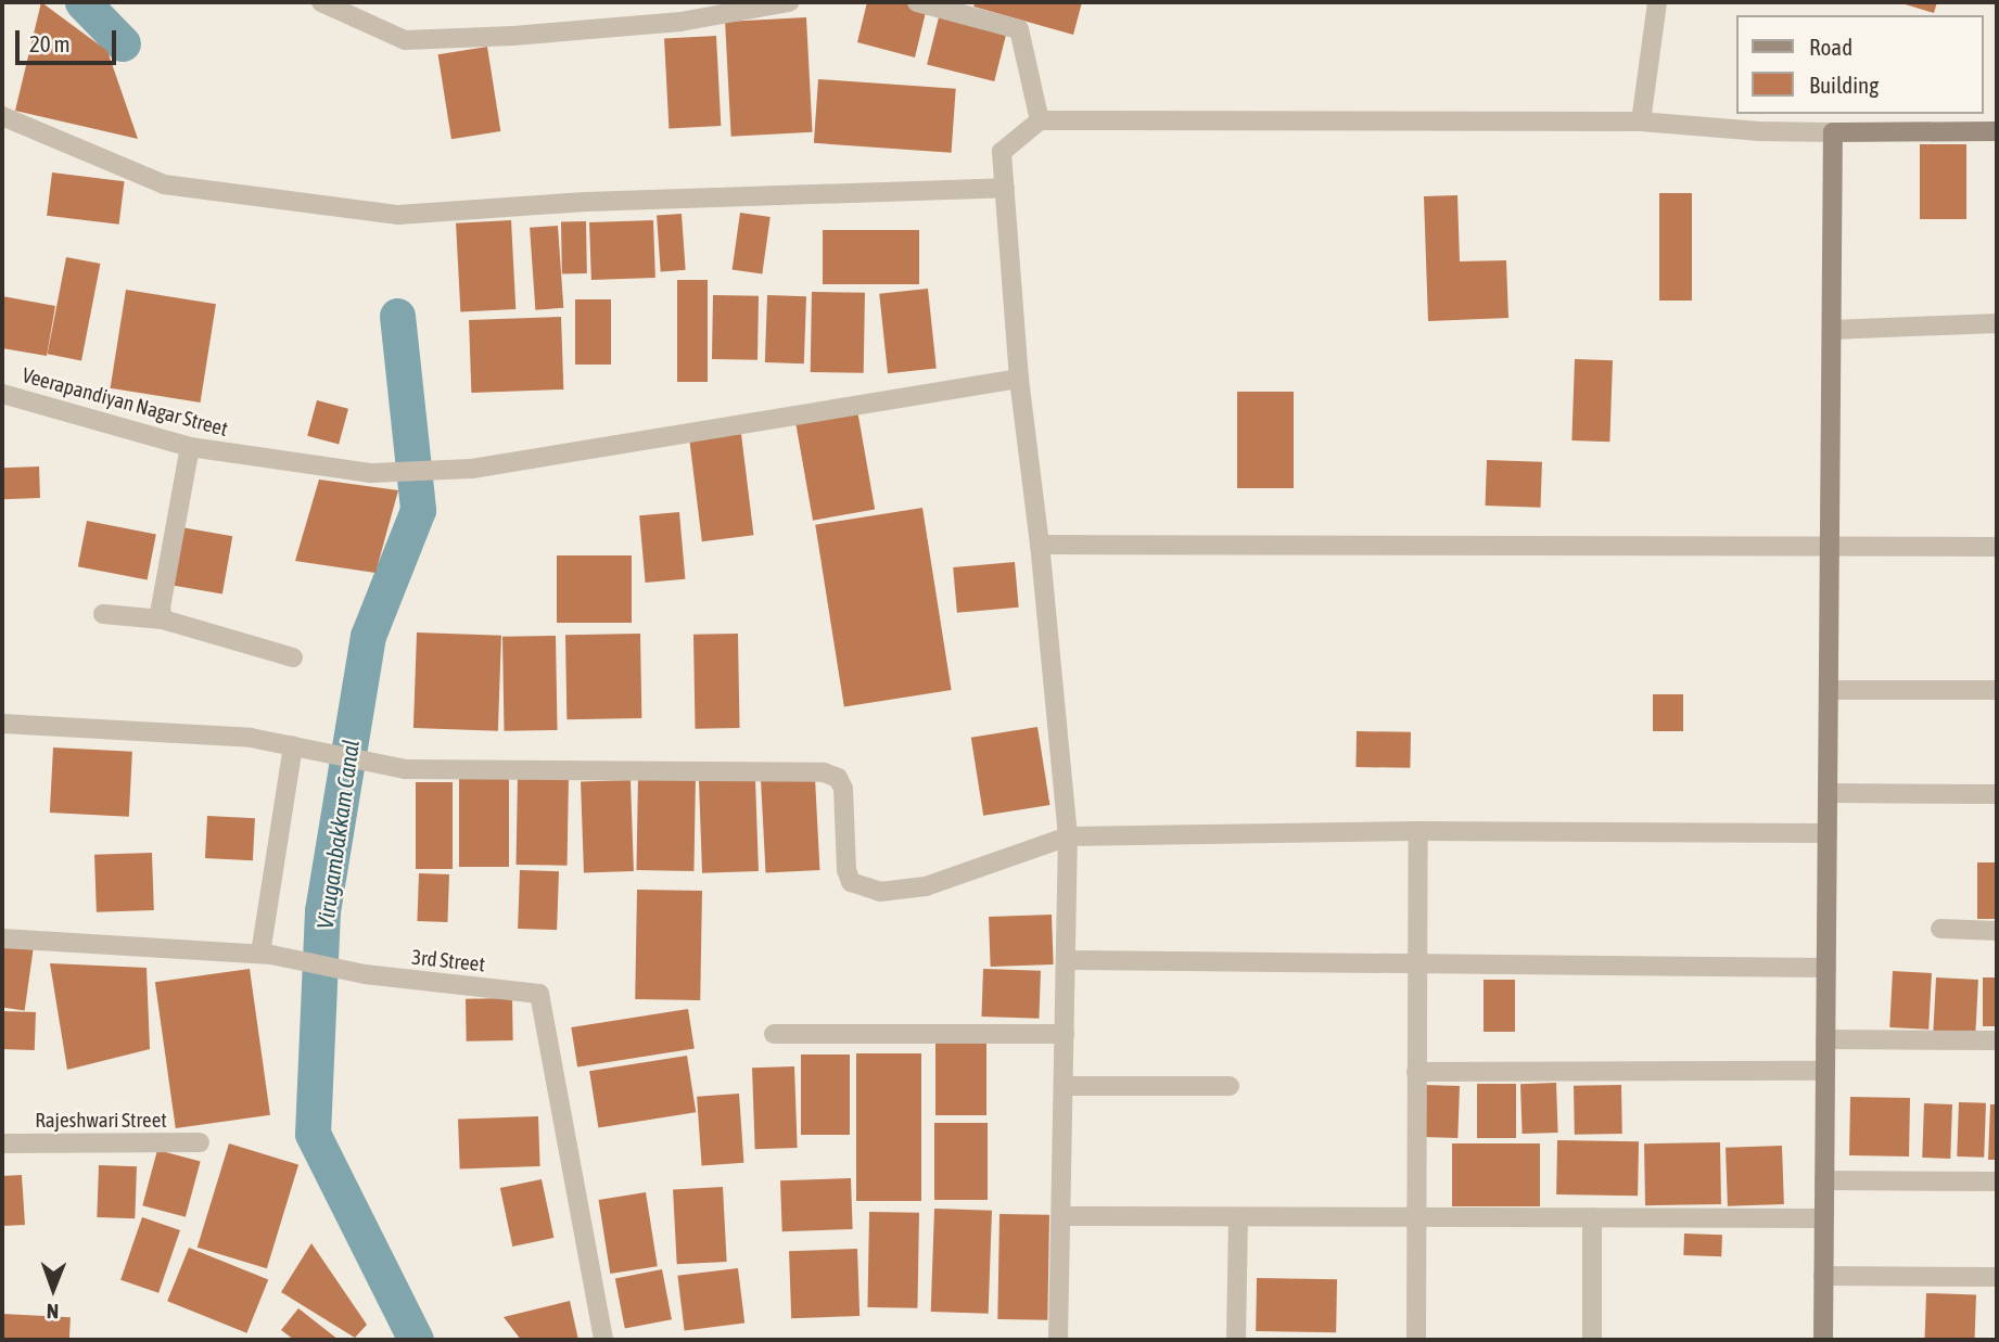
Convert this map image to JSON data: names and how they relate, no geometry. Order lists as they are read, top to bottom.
{
  "streets": {
    "street": ["Veerapandiyan Nagar Street", "3rd Street", "Rajeshwari Street"]
  },
  "water": ["Virugambakkam Canal"],
  "legend": ["Road", "Building"],
  "scale_bar": "20 m",
  "north": "bottom"
}
